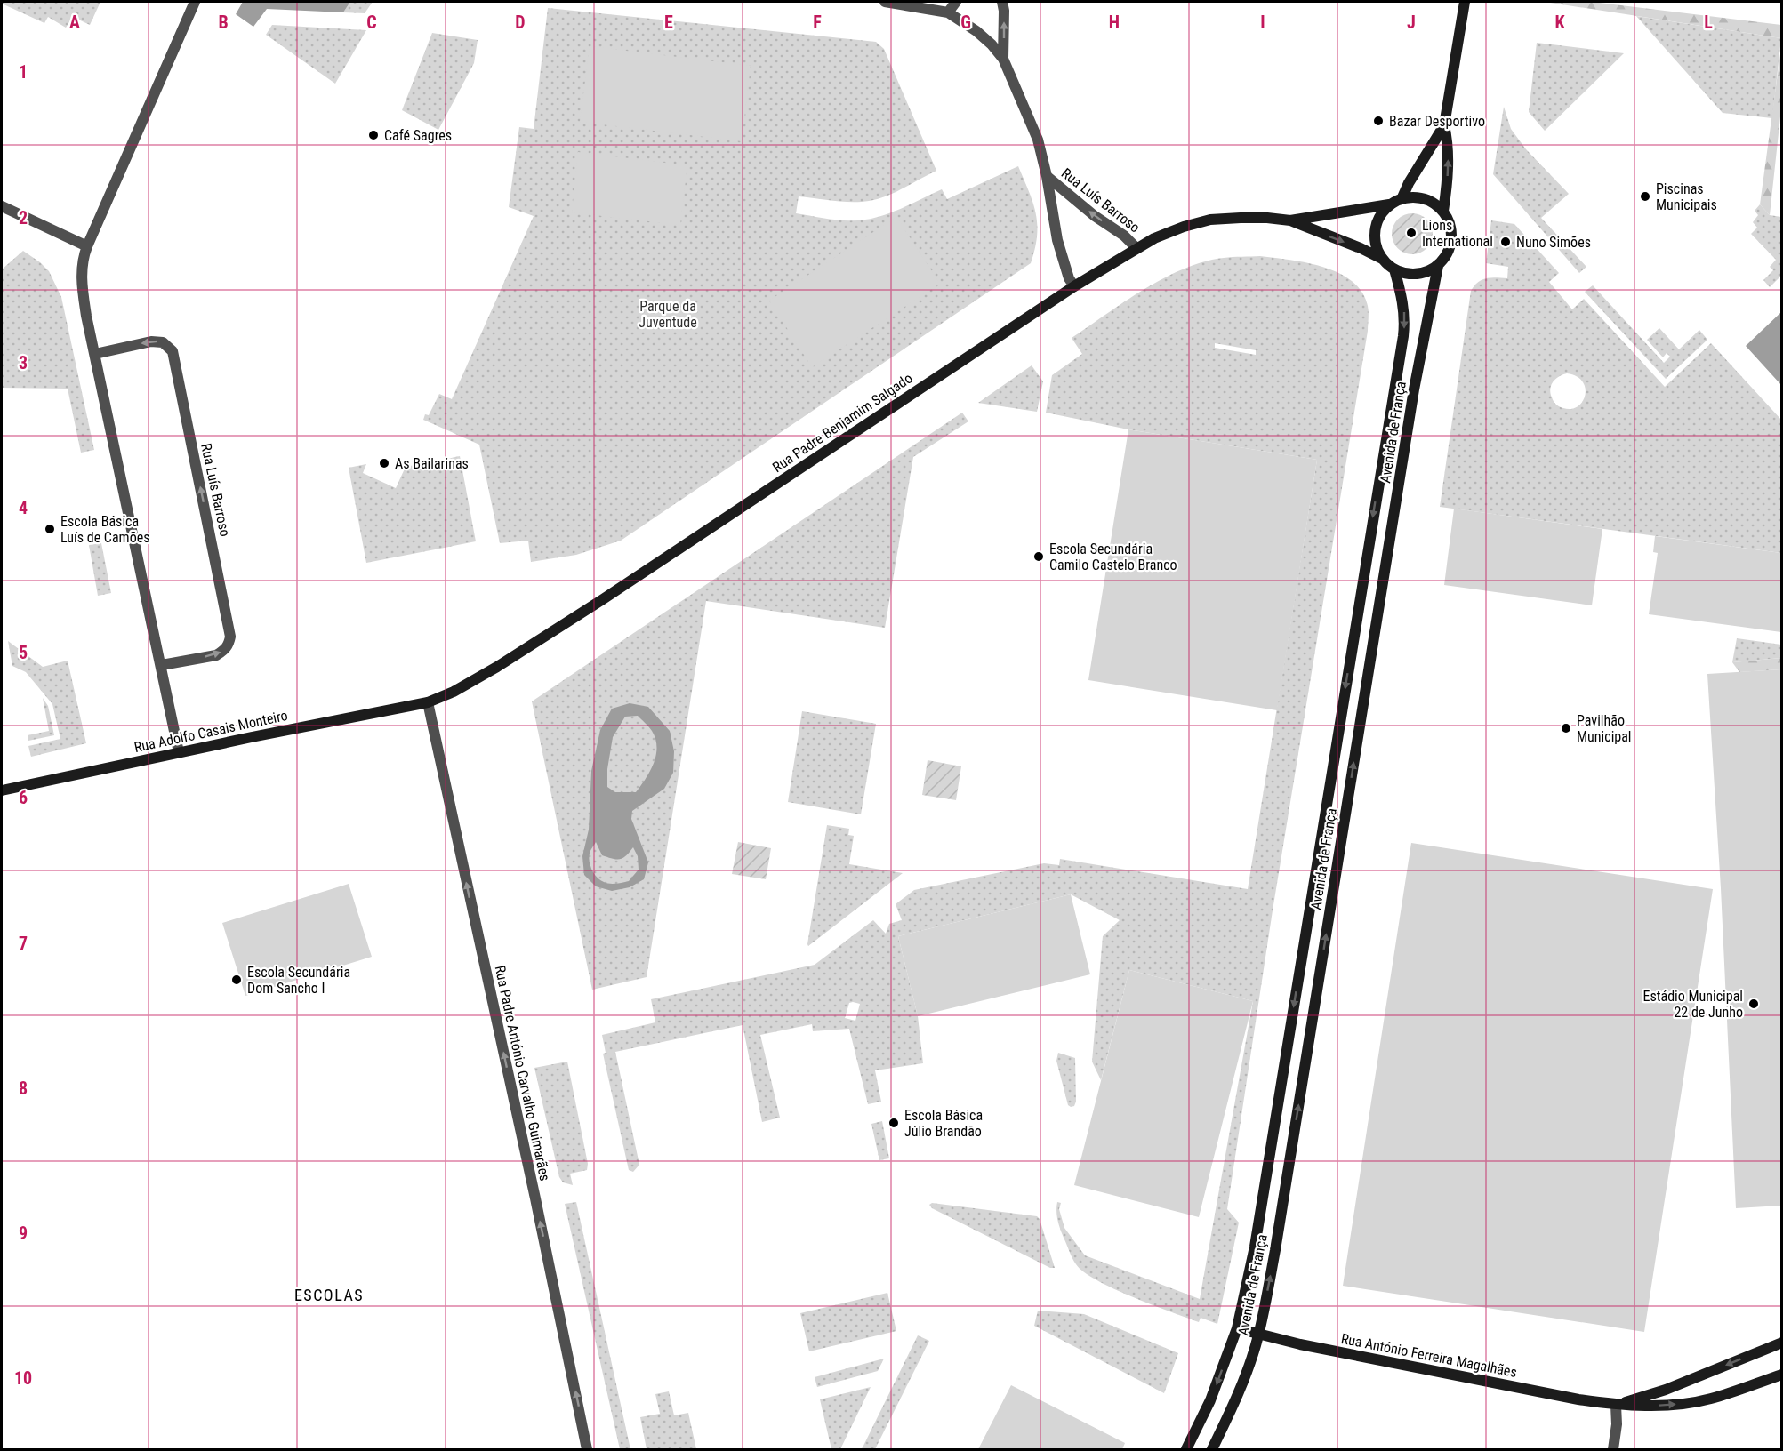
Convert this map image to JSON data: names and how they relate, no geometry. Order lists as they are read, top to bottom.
{
  "streets": {
    "main road": [
      "Rua Padre Benjamim Salgado",
      "Avenida de França",
      "Rua Adolfo Casais Monteiro",
      "Rua António Ferreira Magalhães"
    ],
    "street": ["Rua Luís Barroso", "Rua Padre António Carvalho Guimarães"]
  },
  "crossings": [
    ["Rua Luís Barroso", "Rua Padre Benjamim Salgado"],
    ["Rua Padre Benjamim Salgado", "Avenida de França"],
    ["Rua Padre Benjamim Salgado", "Rua Adolfo Casais Monteiro"],
    ["Rua Padre Benjamim Salgado", "Rua Padre António Carvalho Guimarães"],
    ["Avenida de França", "Rua António Ferreira Magalhães"],
    ["Rua Adolfo Casais Monteiro", "Rua Padre António Carvalho Guimarães"]
  ],
  "one_way": ["Rua Padre António Carvalho Guimarães"],
  "districts": ["ESCOLAS"],
  "parks": ["Parque da Juventude"],
  "places": [
    "Bazar Desportivo",
    "Café Sagres",
    "Piscinas Municipais",
    "Lions International",
    "Nuno Simões",
    "As Bailarinas",
    "Escola Básica Luís de Camões",
    "Escola Secundária Camilo Castelo Branco",
    "Pavilhão Municipal",
    "Escola Secundária Dom Sancho I",
    "Estádio Municipal 22 de Junho",
    "Escola Básica Júlio Brandão"
  ],
  "grid": {
    "columns": [
      "A",
      "B",
      "C",
      "D",
      "E",
      "F",
      "G",
      "H",
      "I",
      "J",
      "K",
      "L"
    ],
    "rows": [
      "1",
      "2",
      "3",
      "4",
      "5",
      "6",
      "7",
      "8",
      "9",
      "10"
    ]
  }
}
